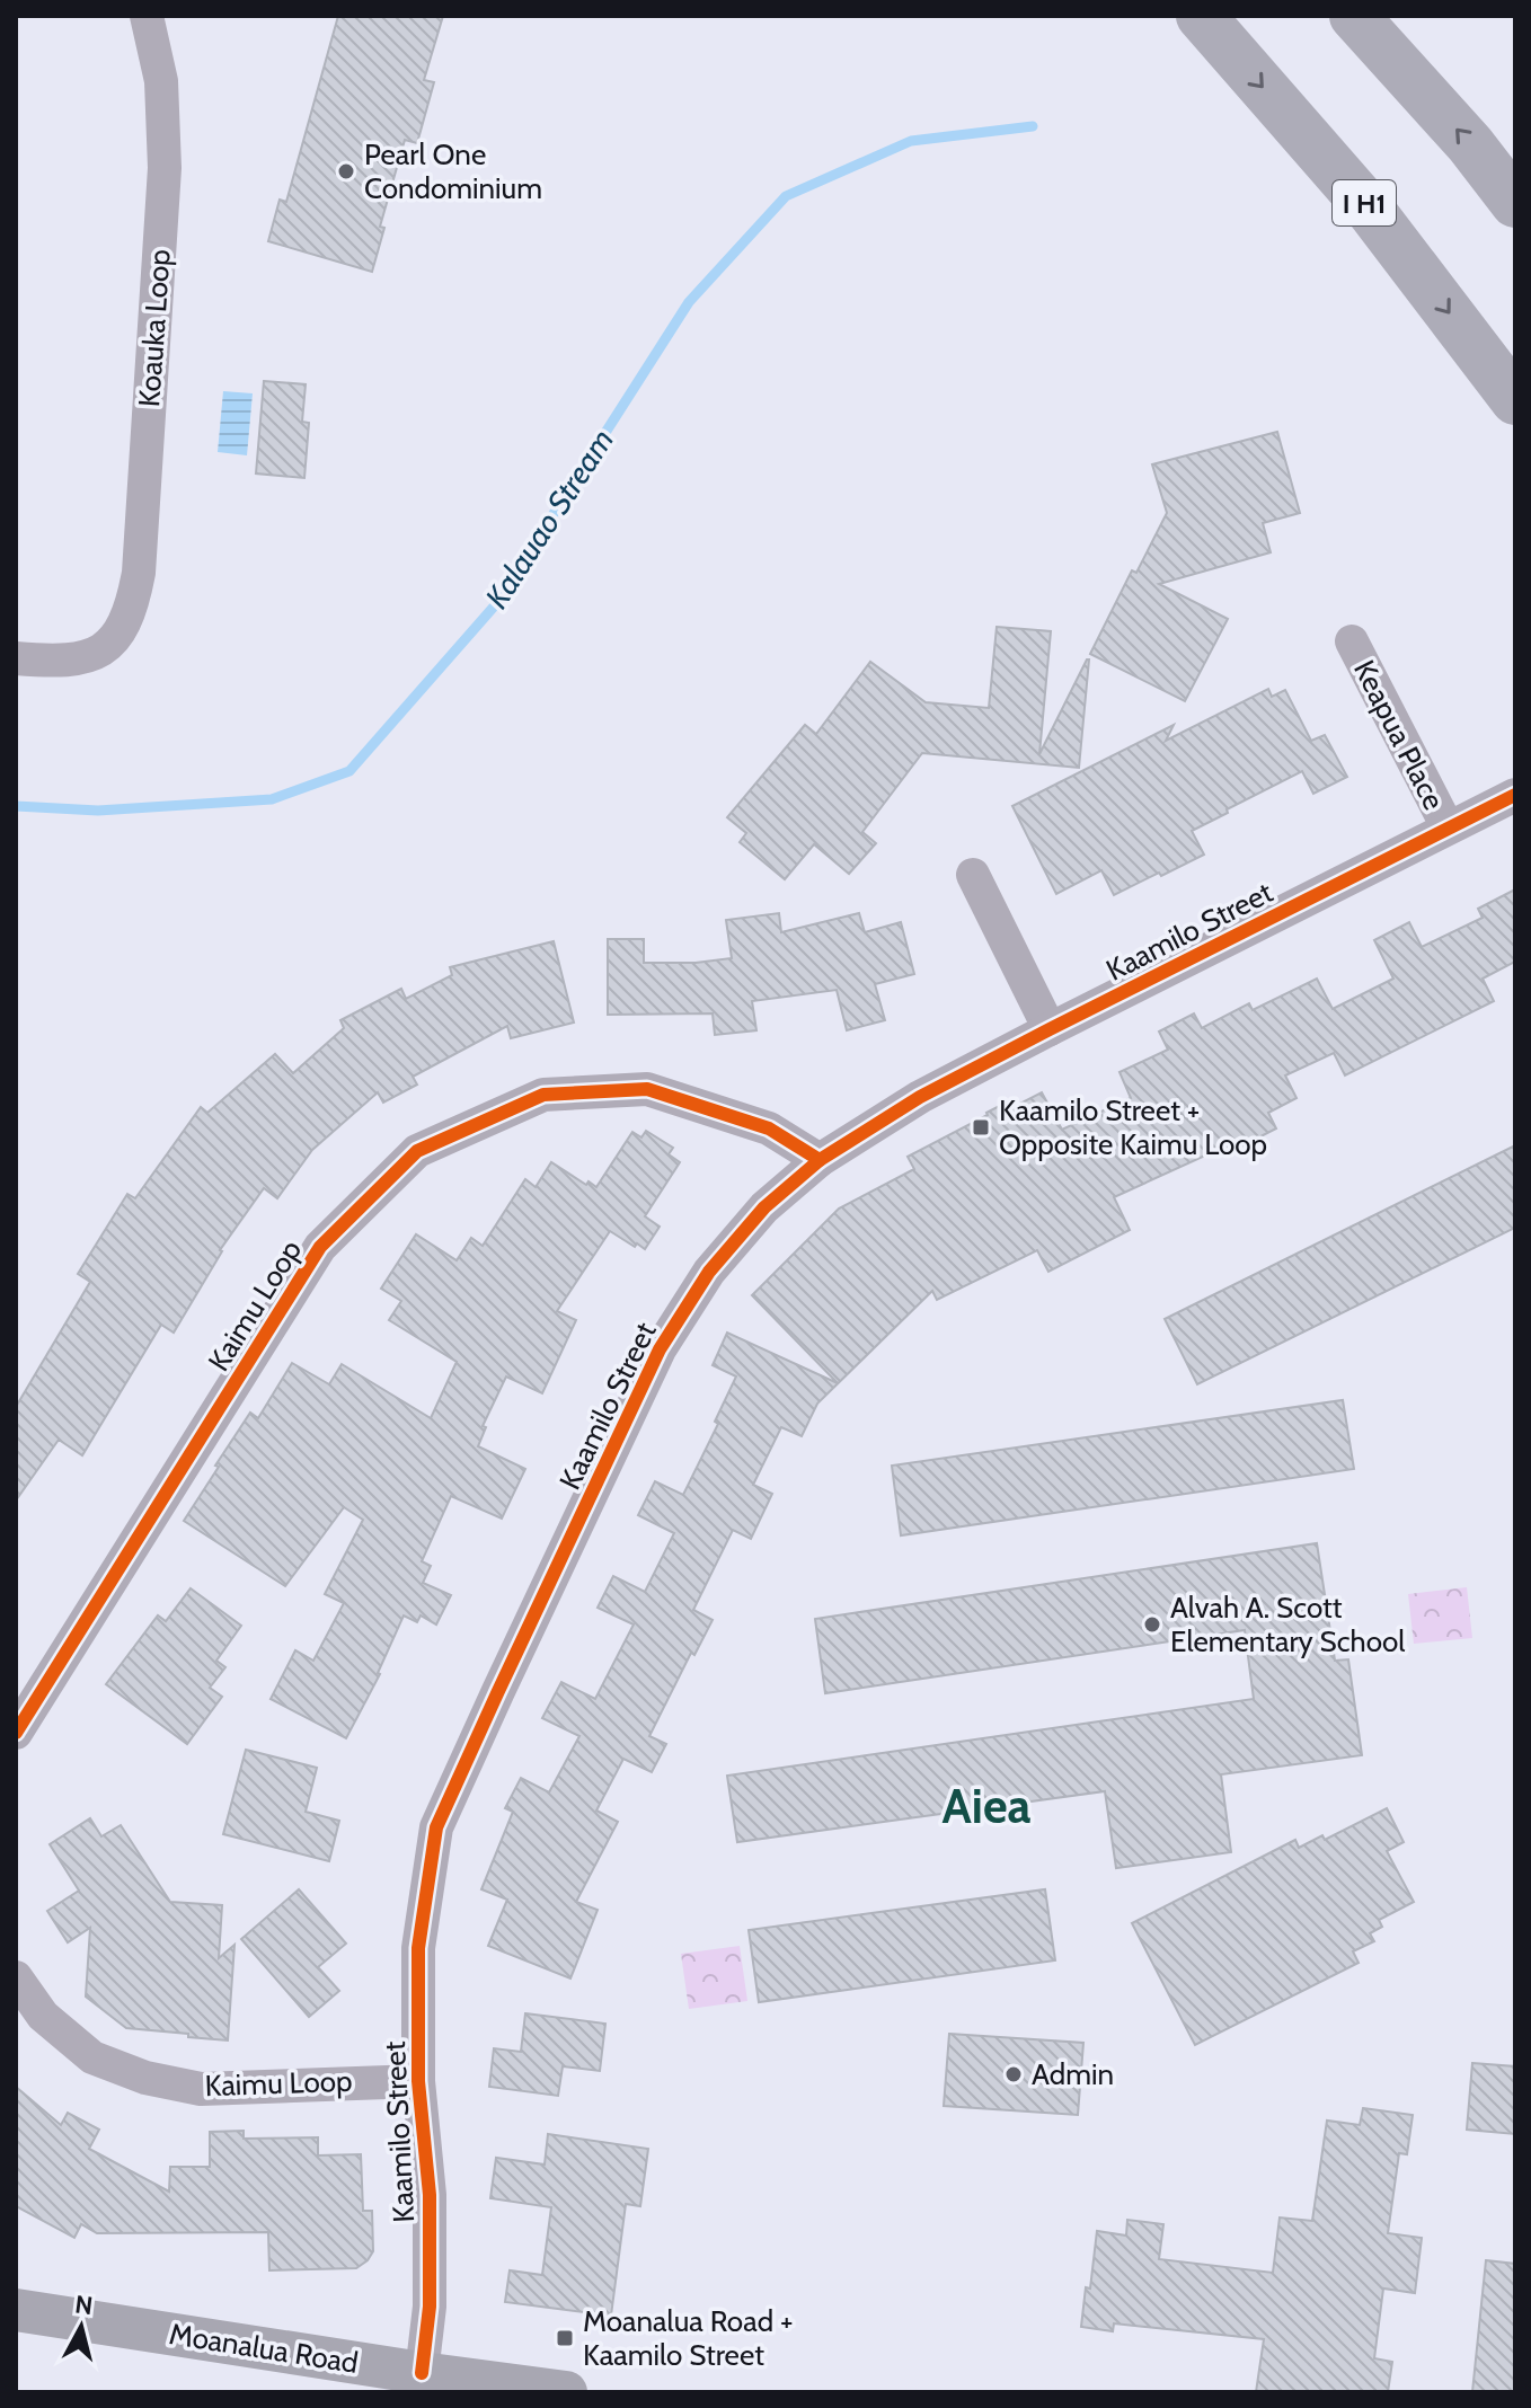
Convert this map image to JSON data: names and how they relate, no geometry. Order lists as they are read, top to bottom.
{
  "streets": {
    "highway": ["I H1"],
    "main road": ["Moanalua Road"],
    "street": [
      "Koauka Loop",
      "Keapua Place",
      "Kaamilo Street",
      "Kaimu Loop"
    ]
  },
  "crossings": [
    ["Keapua Place", "Kaamilo Street"],
    ["Kaamilo Street", "Kaimu Loop"],
    ["Kaamilo Street", "Moanalua Road"]
  ],
  "districts": ["Aiea"],
  "water": ["Kalauao Stream"],
  "places": {
    "other": ["Pearl One Condominium", "Alvah A. Scott Elementary School", "Admin"],
    "transit": ["Kaamilo Street + Opposite Kaimu Loop", "Moanalua Road + Kaamilo Street"]
  },
  "north": "top"
}
